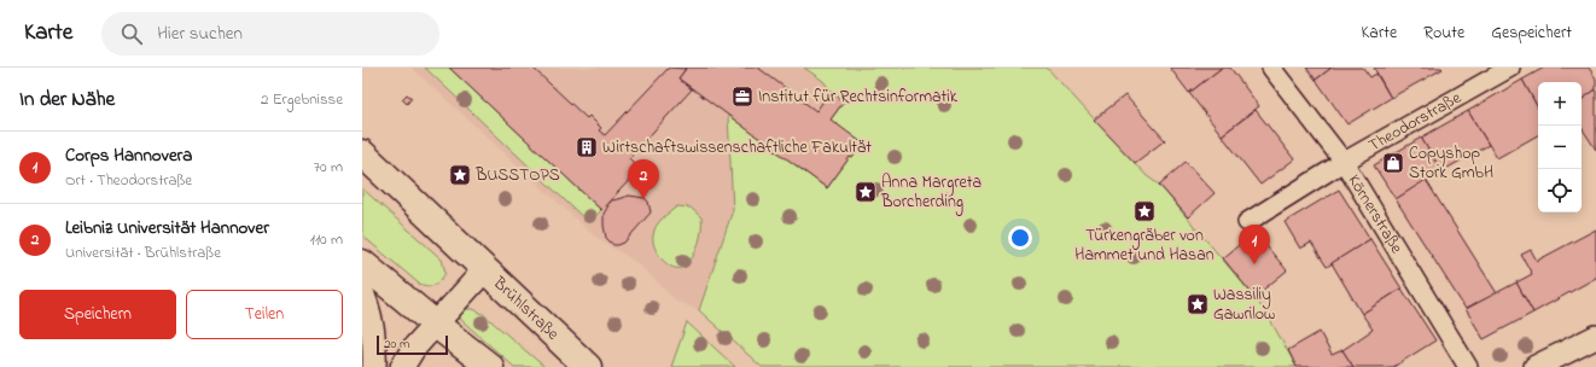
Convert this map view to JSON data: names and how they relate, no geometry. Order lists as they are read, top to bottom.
{
  "streets": {
    "main road": ["Brühlstraße"],
    "street": ["Theodorstraße", "Körnerstraße"]
  },
  "crossings": [
    ["Theodorstraße", "Körnerstraße"]
  ],
  "places": {
    "office": ["Institut für Rechtsinformatik"],
    "building": ["Wirtschaftswissenschaftliche Fakultät"],
    "shop": ["Copyshop Stork GmbH"],
    "place": [
      "BUSSTOPS",
      "Anna Margreta Borcherding",
      "Türkengräber von Hammet und Hasan",
      "Wassiliy Gawrilow"
    ]
  },
  "scale_bar": "20 m",
  "page": {
    "header": "Karte",
    "search": "Hier suchen",
    "nav": ["Karte", "Route", "Gespeichert"],
    "heading": ["In der Nähe", "2 Ergebnisse"],
    "map_buttons": ["+", "−"],
    "list": [
      {
        "mark": "1",
        "name": "Corps Hannovera",
        "note": "Ort · Theodorstraße",
        "value": "70 m"
      },
      {
        "mark": "2",
        "name": "Leibniz Universität Hannover",
        "note": "Universität · Brühlstraße",
        "value": "110 m"
      }
    ],
    "pins": ["2", "1"],
    "buttons": ["Speichern", "Teilen"],
    "scale": "20 m"
  }
}
